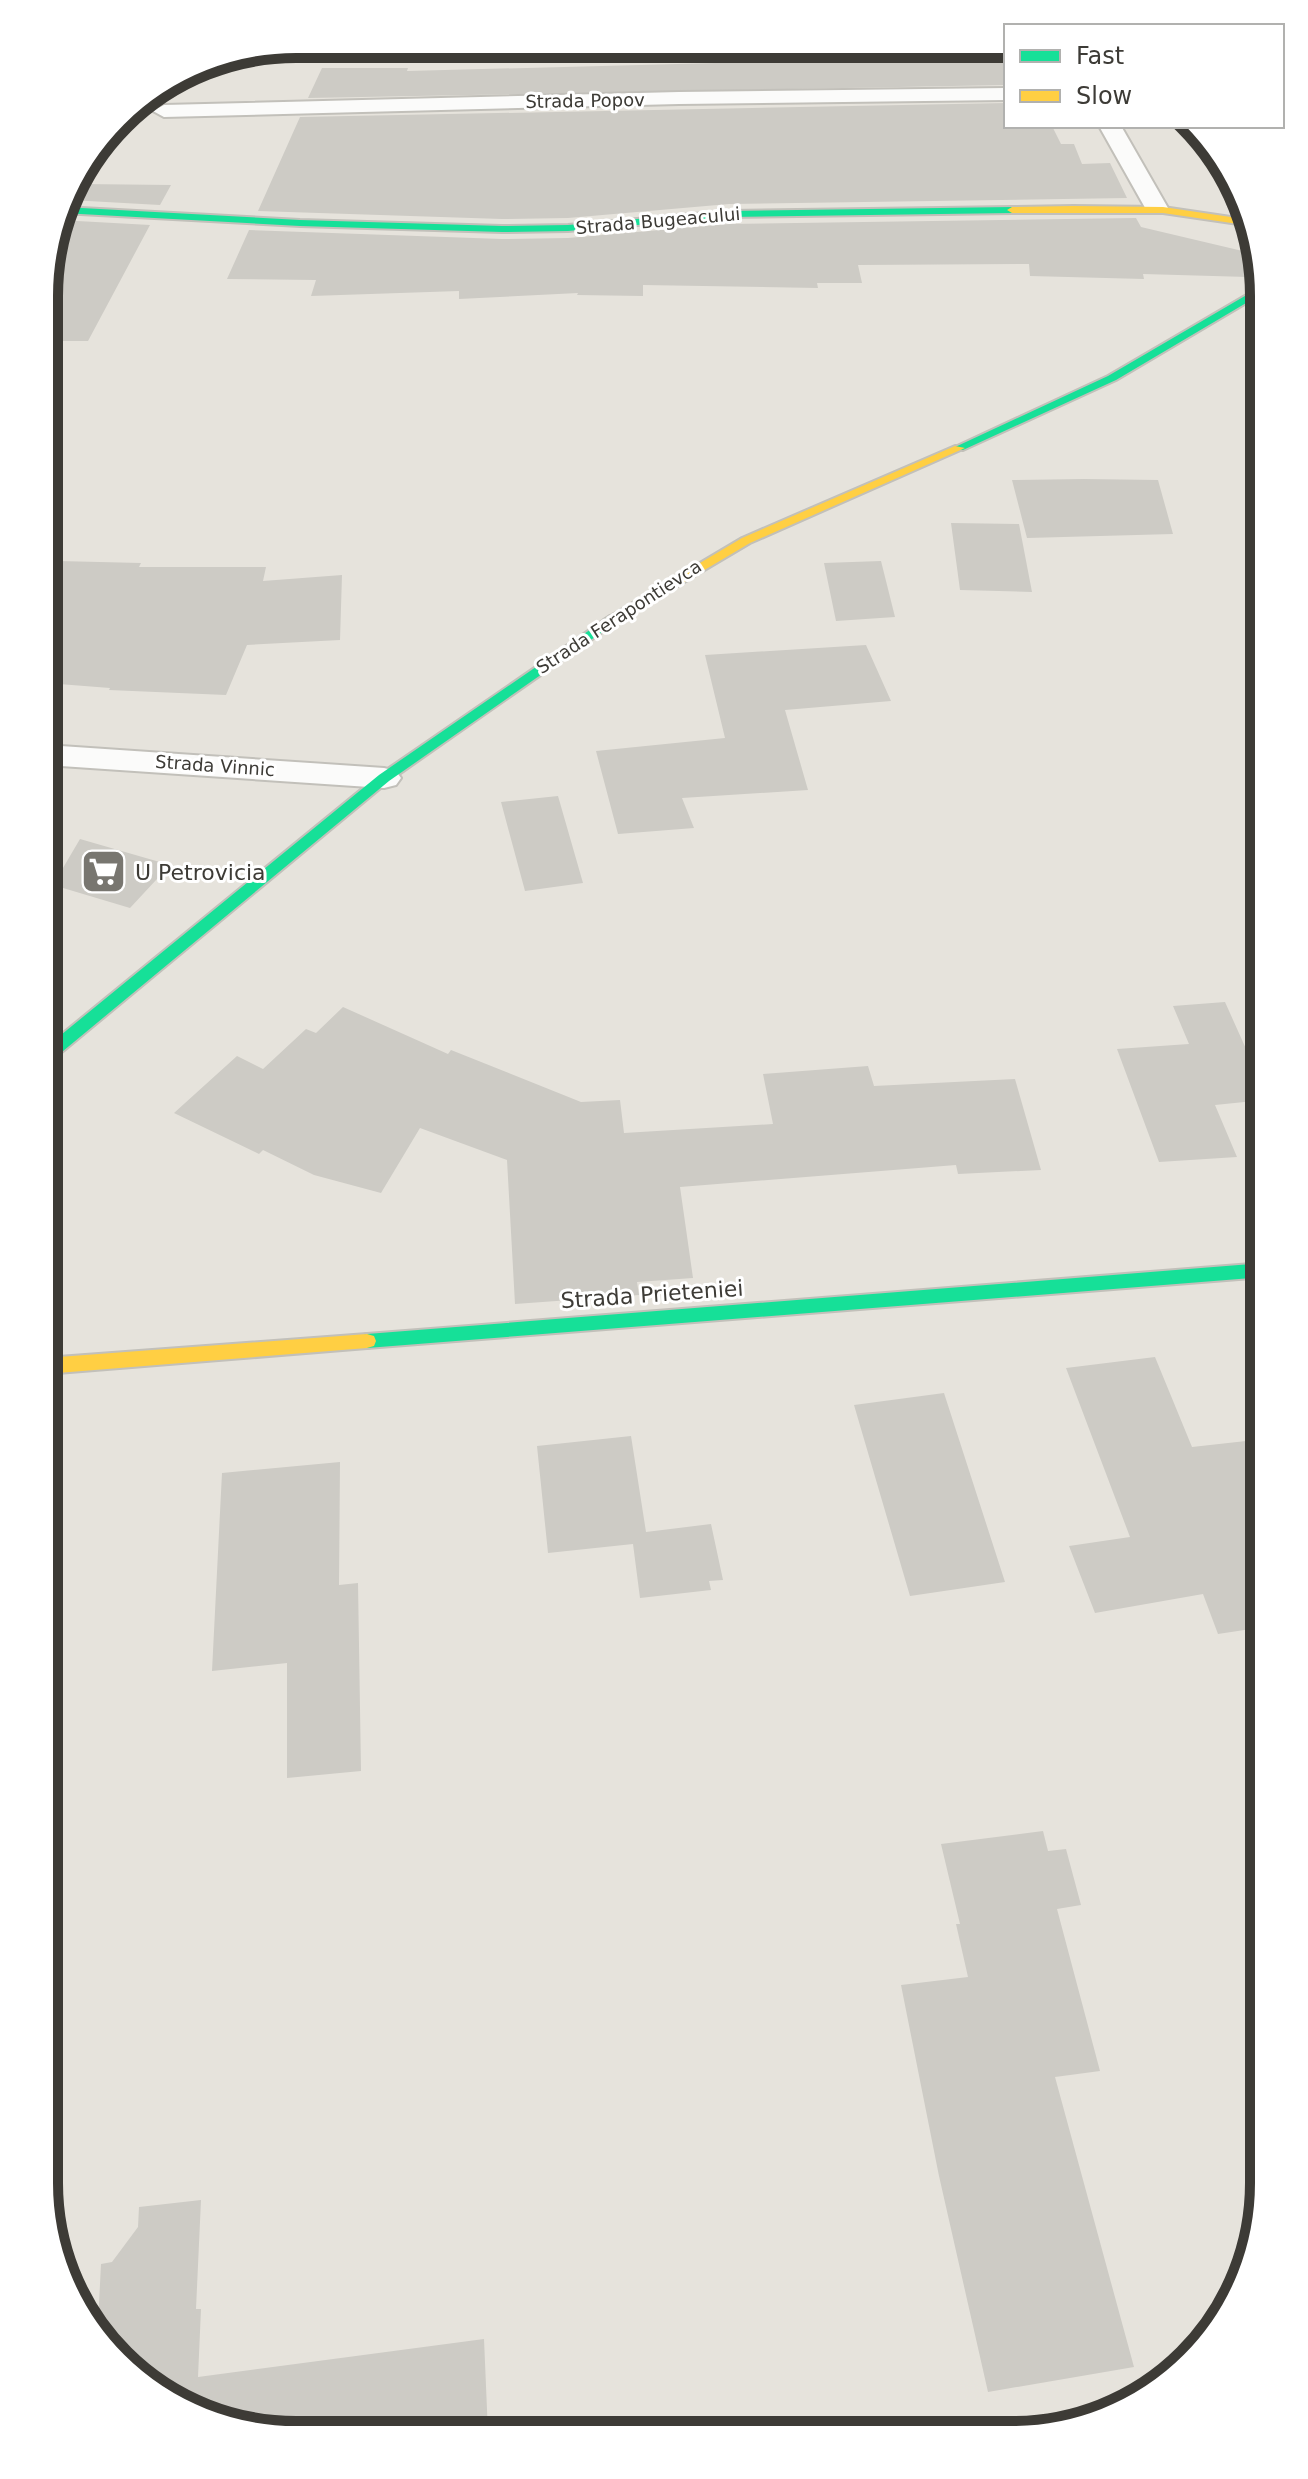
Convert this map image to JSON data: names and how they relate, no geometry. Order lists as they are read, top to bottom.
{
  "streets": {
    "street": [
      "Strada Popov",
      "Strada Bugeacului",
      "Strada Ferapontievca",
      "Strada Vinnic",
      "Strada Prieteniei"
    ]
  },
  "crossings": [
    ["Strada Ferapontievca", "Strada Vinnic"]
  ],
  "places": {
    "supermarket": ["U Petrovicia"]
  },
  "legend": ["Fast", "Slow"]
}
